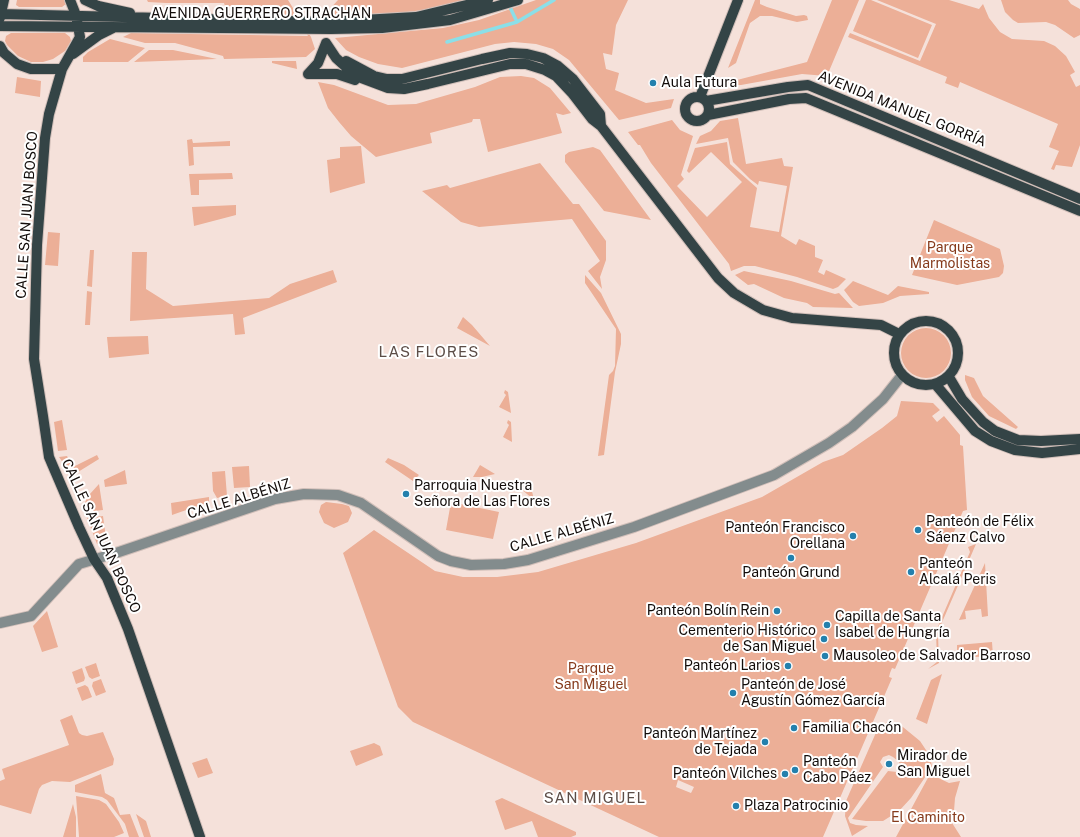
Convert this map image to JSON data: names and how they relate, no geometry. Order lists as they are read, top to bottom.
{
  "streets": {
    "main road": ["AVENIDA GUERRERO STRACHAN", "AVENIDA MANUEL GORRÍA", "CALLE SAN JUAN BOSCO"],
    "street": ["CALLE ALBÉNIZ"]
  },
  "crossings": [
    ["AVENIDA GUERRERO STRACHAN", "CALLE SAN JUAN BOSCO"],
    ["CALLE SAN JUAN BOSCO", "CALLE ALBÉNIZ"]
  ],
  "districts": ["LAS FLORES", "SAN MIGUEL"],
  "parks": ["Parque Marmolistas", "Parque San Miguel", "El Caminito"],
  "places": [
    "Aula Futura",
    "Parroquia Nuestra Señora de Las Flores",
    "Panteón de Félix Sáenz Calvo",
    "Panteón Francisco Orellana",
    "Panteón Grund",
    "Panteón Alcalá Peris",
    "Panteón Bolín Rein",
    "Capilla de Santa Isabel de Hungría",
    "Cementerio Histórico de San Miguel",
    "Mausoleo de Salvador Barroso",
    "Panteón Larios",
    "Panteón de José Agustín Gómez García",
    "Familia Chacón",
    "Panteón Martínez de Tejada",
    "Mirador de San Miguel",
    "Panteón Cabo Páez",
    "Panteón Vilches",
    "Plaza Patrocinio"
  ]
}
